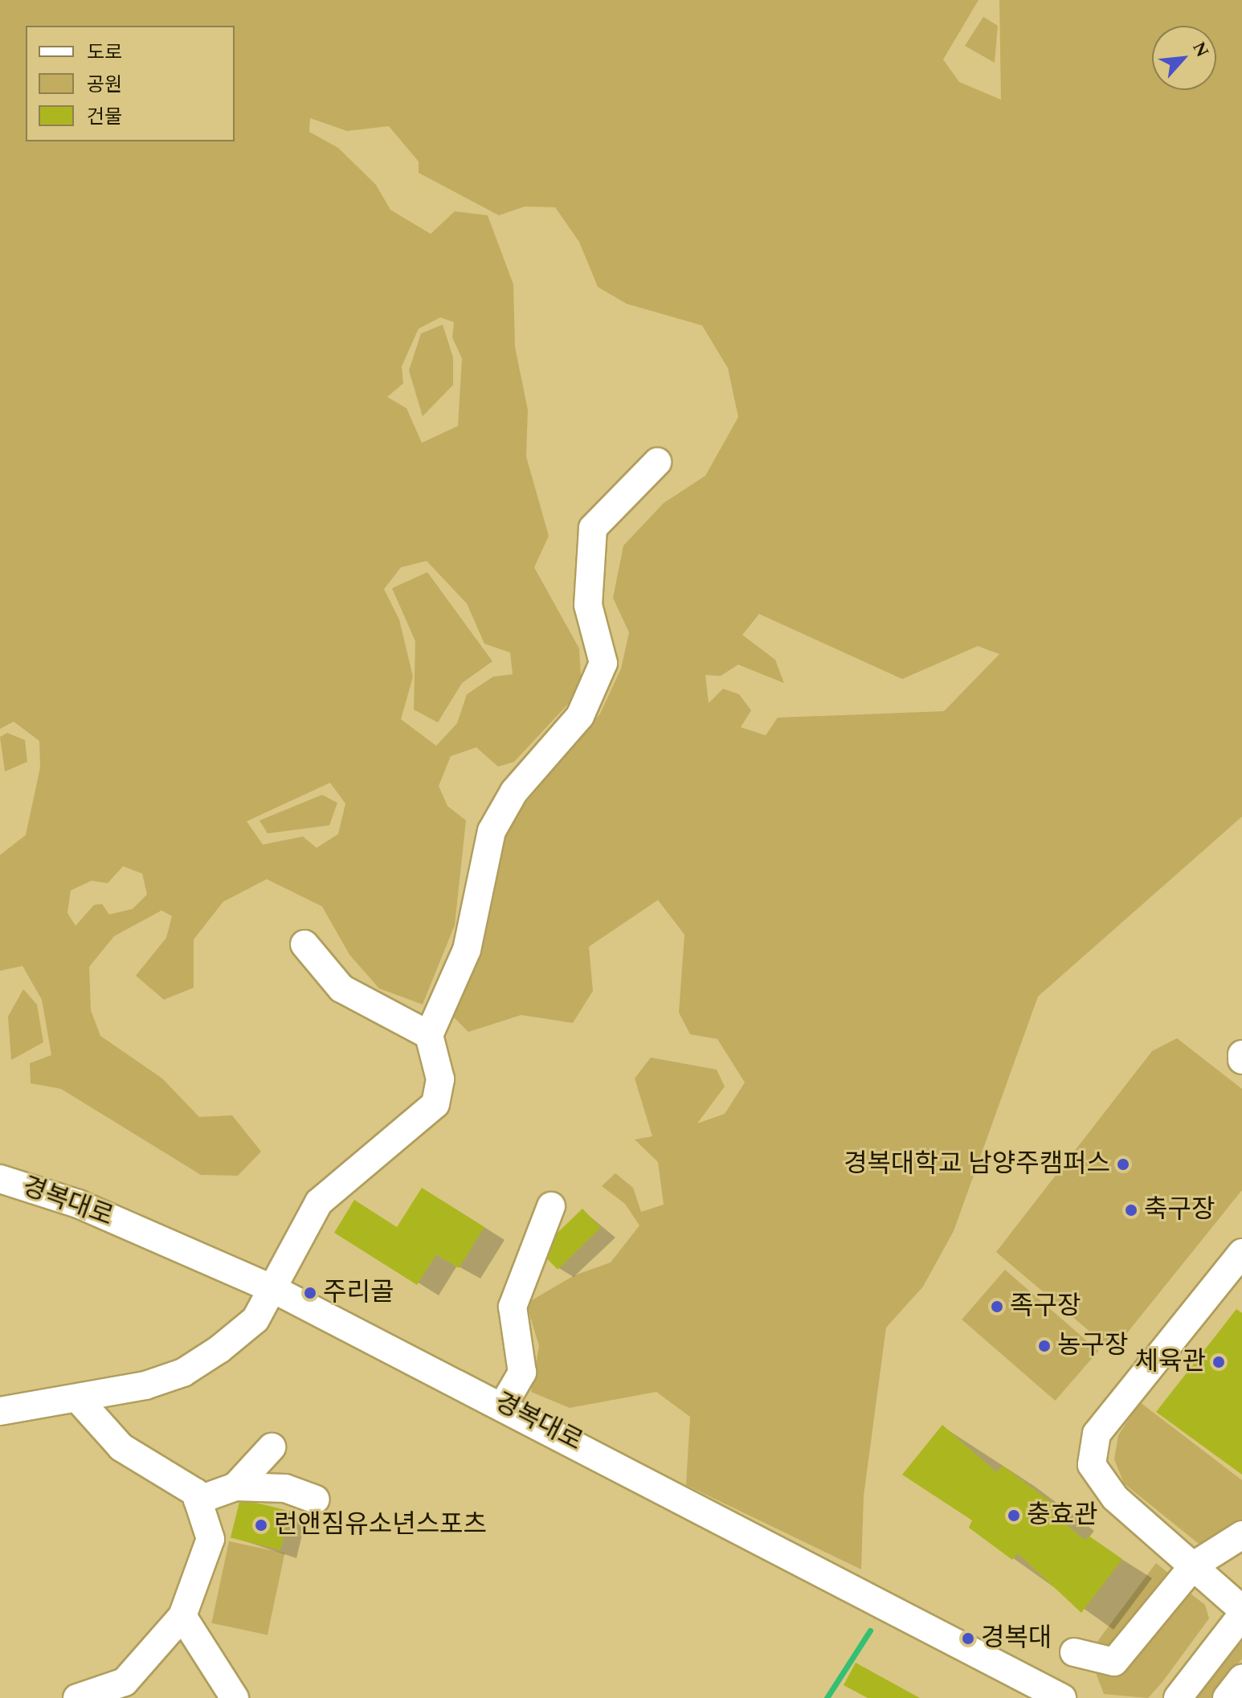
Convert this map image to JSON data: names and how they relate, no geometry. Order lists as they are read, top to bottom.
{
  "streets": {
    "street": ["경복대로"]
  },
  "places": [
    "경복대학교 남양주캠퍼스",
    "축구장",
    "주리골",
    "족구장",
    "농구장",
    "체육관",
    "충효관",
    "런앤짐유소년스포츠",
    "경복대"
  ],
  "legend": ["도로", "공원", "건물"],
  "north": "top right"
}
